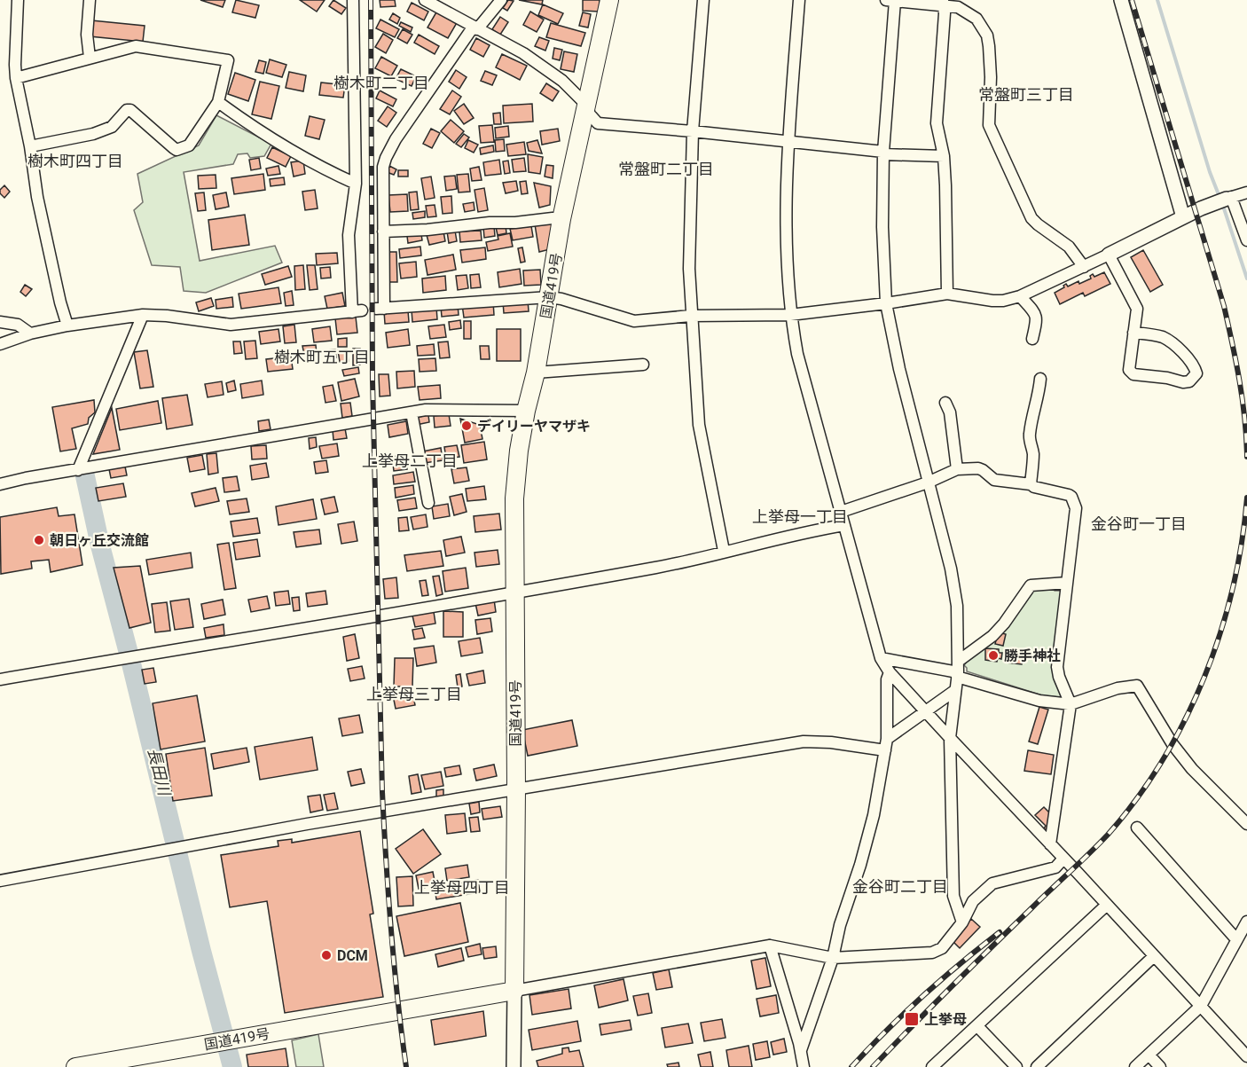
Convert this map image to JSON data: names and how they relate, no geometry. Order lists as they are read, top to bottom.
{
  "streets": {
    "highway": ["国道419号"]
  },
  "districts": [
    "樹木町二丁目",
    "常盤町三丁目",
    "樹木町四丁目",
    "常盤町二丁目",
    "樹木町五丁目",
    "上挙母二丁目",
    "上挙母一丁目",
    "金谷町一丁目",
    "上挙母三丁目",
    "金谷町二丁目",
    "上挙母四丁目"
  ],
  "water": ["長田川"],
  "places": {
    "other": [
      "デイリーヤマザキ",
      "朝日ヶ丘交流館",
      "勝手神社",
      "DCM"
    ],
    "transit": ["上挙母"]
  }
}
